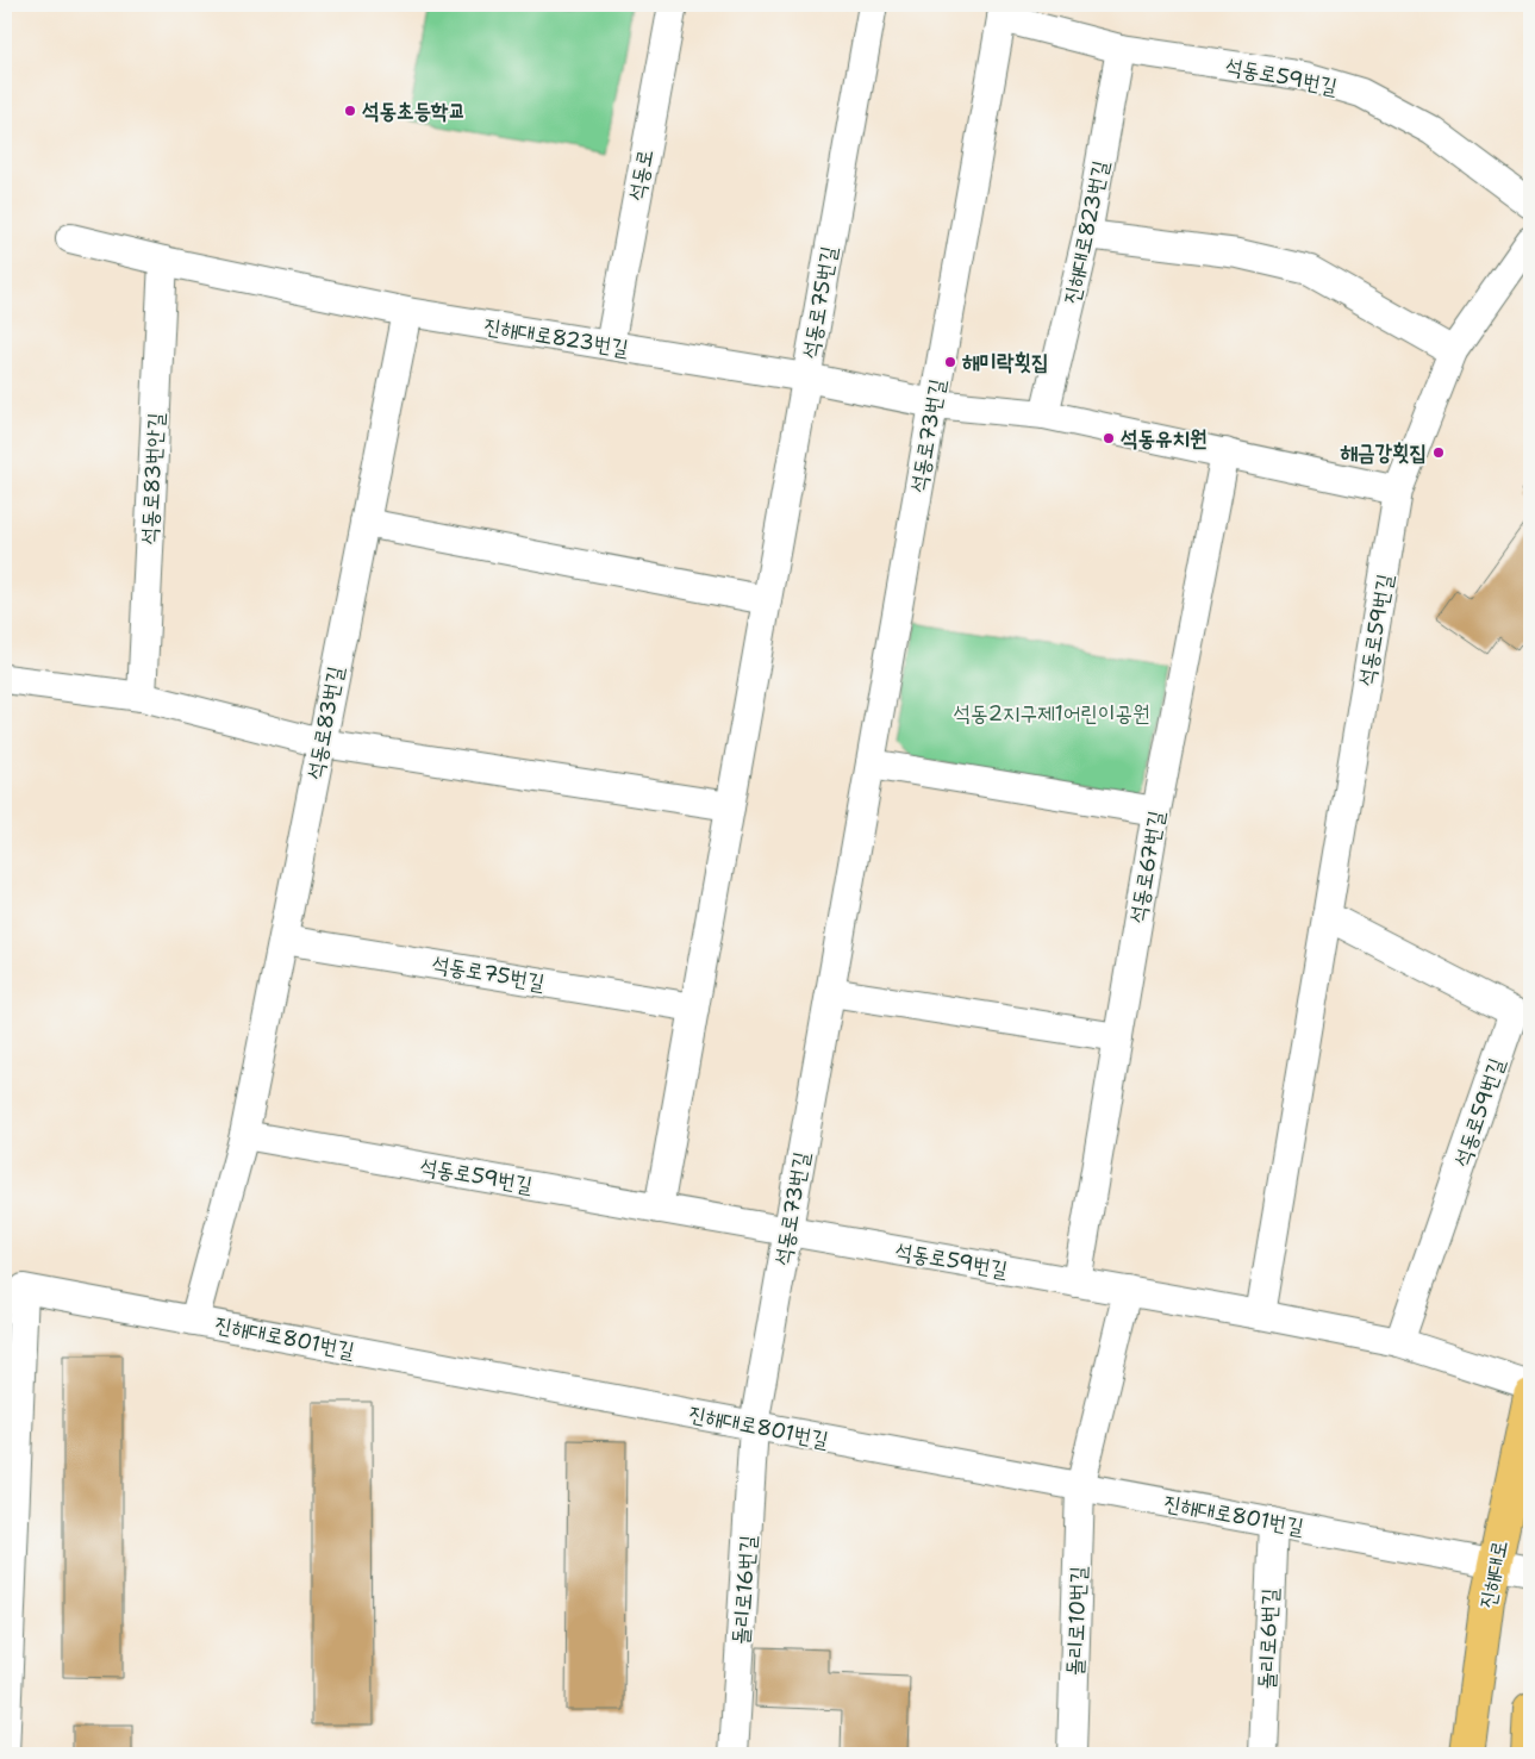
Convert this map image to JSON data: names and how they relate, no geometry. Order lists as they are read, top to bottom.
{
  "streets": {
    "main road": ["진해대로"],
    "street": [
      "석동로59번길",
      "석동로",
      "진해대로823번길",
      "석동로75번길",
      "석동로73번길",
      "석동로83번안길",
      "석동로83번길",
      "석동로67번길",
      "진해대로801번길",
      "돌리로16번길",
      "돌리로10번길",
      "돌리로6번길"
    ]
  },
  "crossings": [
    ["석동로59번길", "진해대로823번길"],
    ["석동로59번길", "석동로75번길"],
    ["석동로59번길", "석동로73번길"],
    ["석동로59번길", "석동로83번길"],
    ["석동로59번길", "석동로67번길"],
    ["석동로59번길", "돌리로10번길"],
    ["석동로", "진해대로823번길"],
    ["진해대로823번길", "석동로75번길"],
    ["진해대로823번길", "석동로73번길"],
    ["진해대로823번길", "석동로83번안길"],
    ["진해대로823번길", "석동로83번길"],
    ["진해대로823번길", "석동로67번길"],
    ["석동로75번길", "석동로83번길"],
    ["석동로73번길", "진해대로801번길"],
    ["석동로73번길", "돌리로16번길"],
    ["석동로83번길", "진해대로801번길"],
    ["진해대로801번길", "진해대로"],
    ["진해대로801번길", "돌리로16번길"],
    ["진해대로801번길", "돌리로10번길"],
    ["진해대로801번길", "돌리로6번길"]
  ],
  "parks": ["석동2지구제1어린이공원"],
  "places": [
    "석동초등학교",
    "해미락횟집",
    "석동유치원",
    "해금강횟집"
  ]
}
